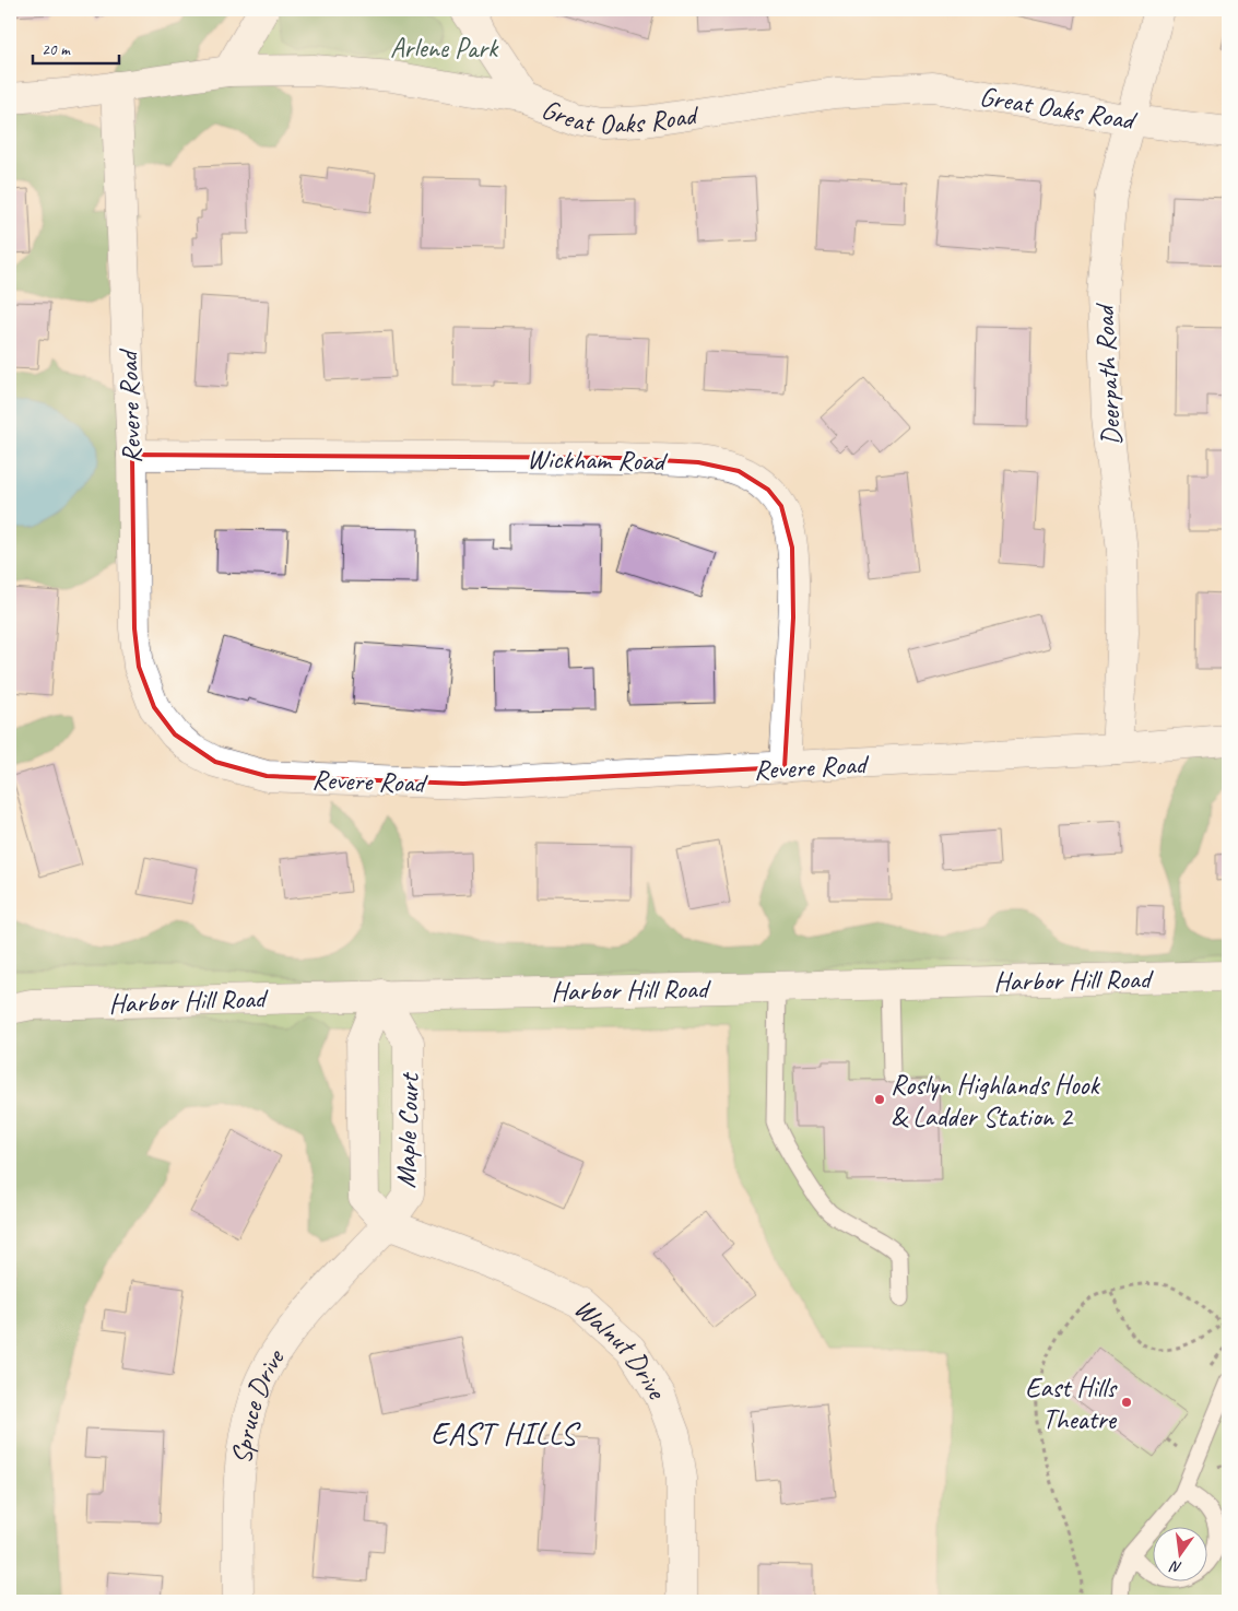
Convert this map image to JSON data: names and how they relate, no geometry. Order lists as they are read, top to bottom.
{
  "streets": {
    "street": [
      "Great Oaks Road",
      "Deerpath Road",
      "Revere Road",
      "Wickham Road",
      "Harbor Hill Road",
      "Maple Court",
      "Walnut Drive",
      "Spruce Drive"
    ]
  },
  "crossings": [
    ["Great Oaks Road", "Deerpath Road"],
    ["Great Oaks Road", "Revere Road"],
    ["Deerpath Road", "Revere Road"],
    ["Revere Road", "Wickham Road"],
    ["Harbor Hill Road", "Maple Court"],
    ["Maple Court", "Walnut Drive"],
    ["Maple Court", "Spruce Drive"],
    ["Walnut Drive", "Spruce Drive"]
  ],
  "districts": ["EAST HILLS"],
  "parks": ["Arlene Park"],
  "places": ["Roslyn Highlands Hook & Ladder Station 2", "East Hills Theatre"],
  "scale_bar": "20 m",
  "north": "bottom"
}
